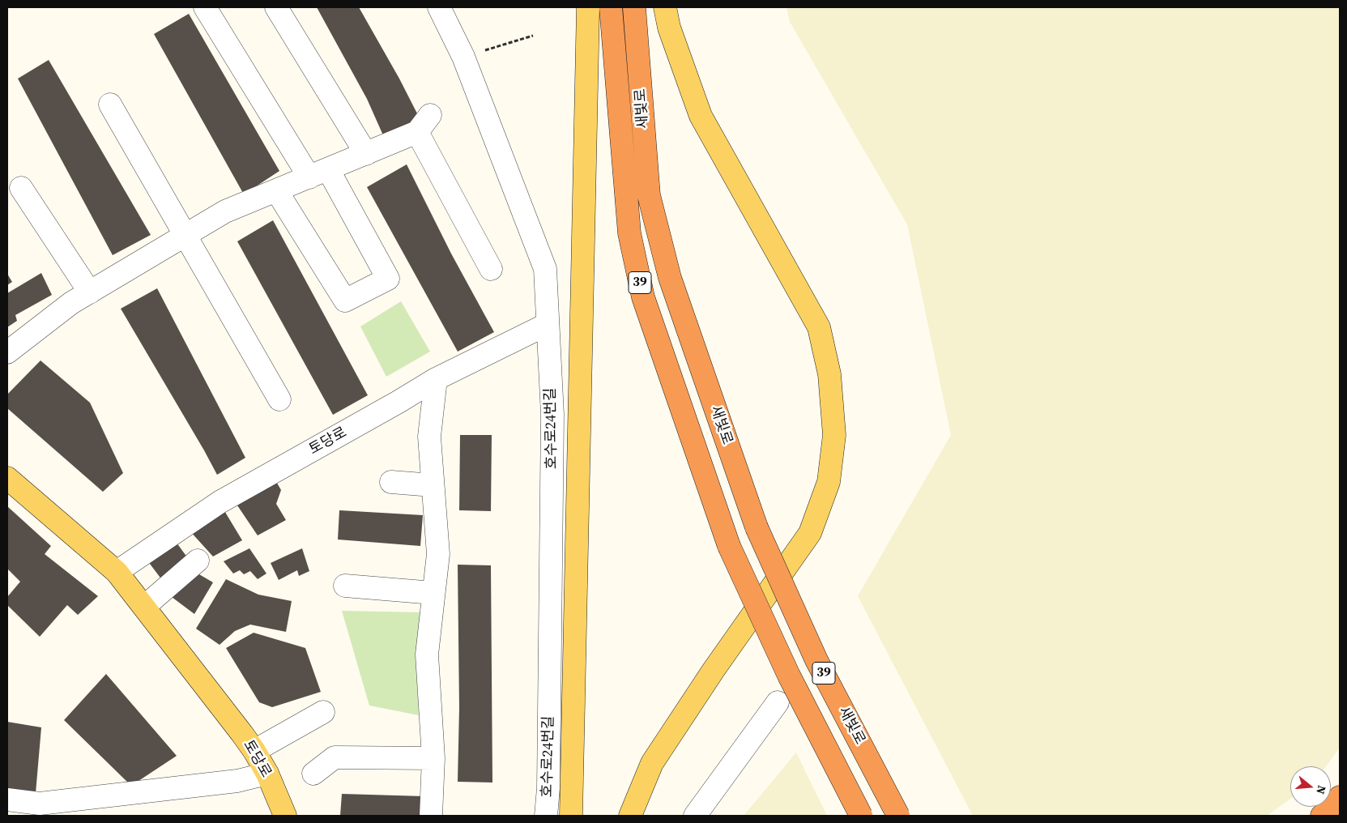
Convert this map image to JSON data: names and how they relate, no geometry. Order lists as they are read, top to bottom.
{
  "streets": {
    "highway": ["새빛로", "39"],
    "main road": ["토당로"],
    "street": ["호수로24번길"]
  },
  "crossings": [
    ["호수로24번길", "토당로"]
  ],
  "north": "right"
}
